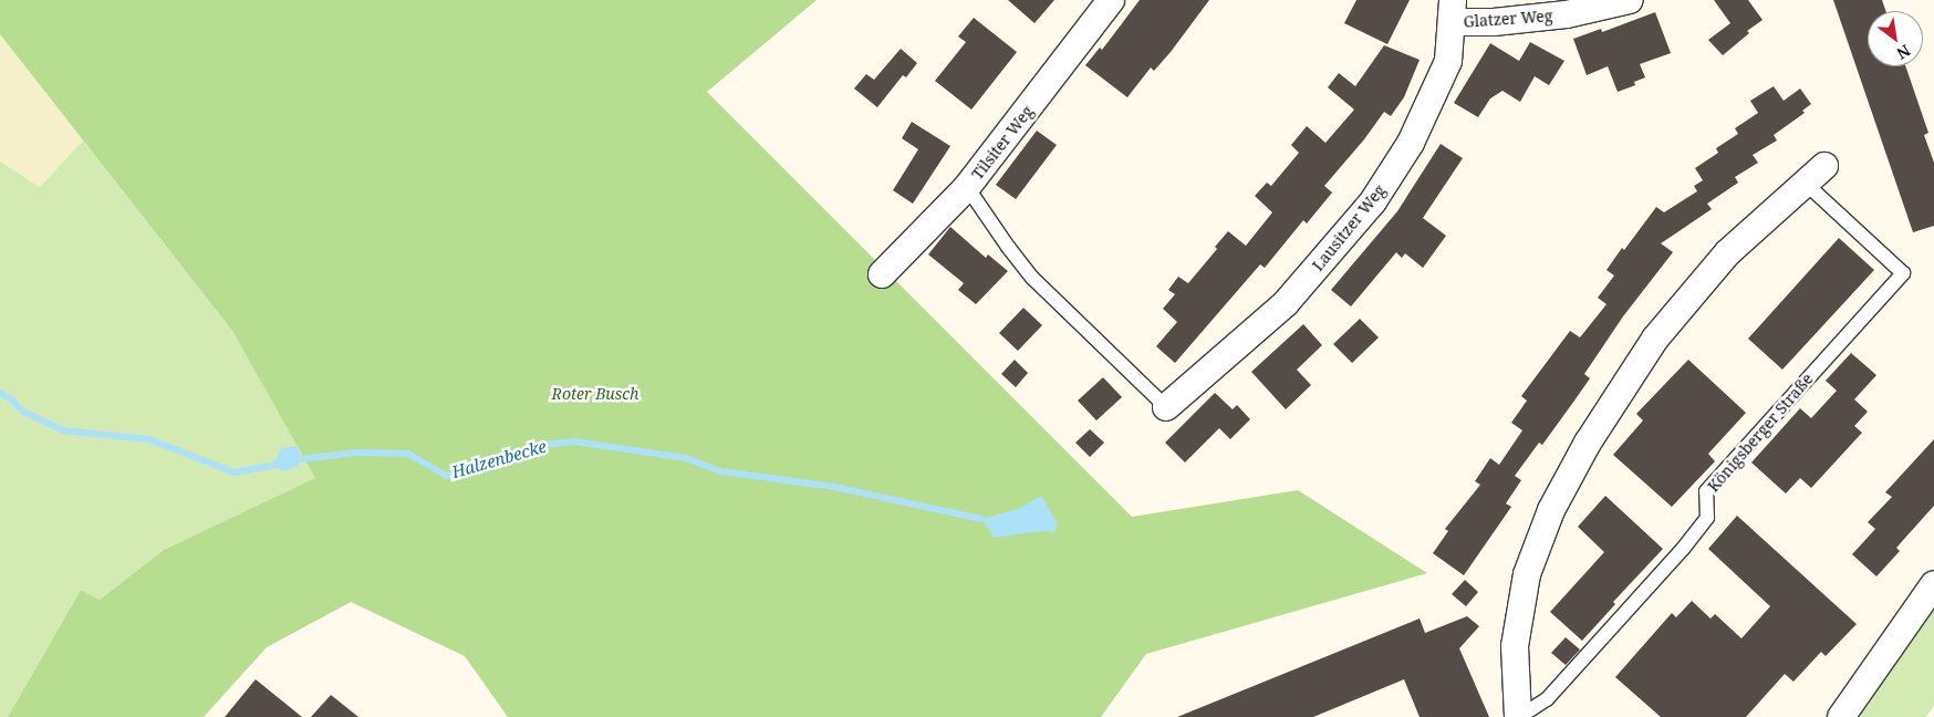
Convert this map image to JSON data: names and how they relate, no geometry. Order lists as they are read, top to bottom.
{
  "streets": {
    "street": [
      "Glatzer Weg",
      "Tilsiter Weg",
      "Lausitzer Weg",
      "Königsberger Straße"
    ]
  },
  "crossings": [
    ["Glatzer Weg", "Lausitzer Weg"]
  ],
  "water": ["Halzenbecke"],
  "parks": ["Roter Busch"],
  "north": "bottom right"
}
